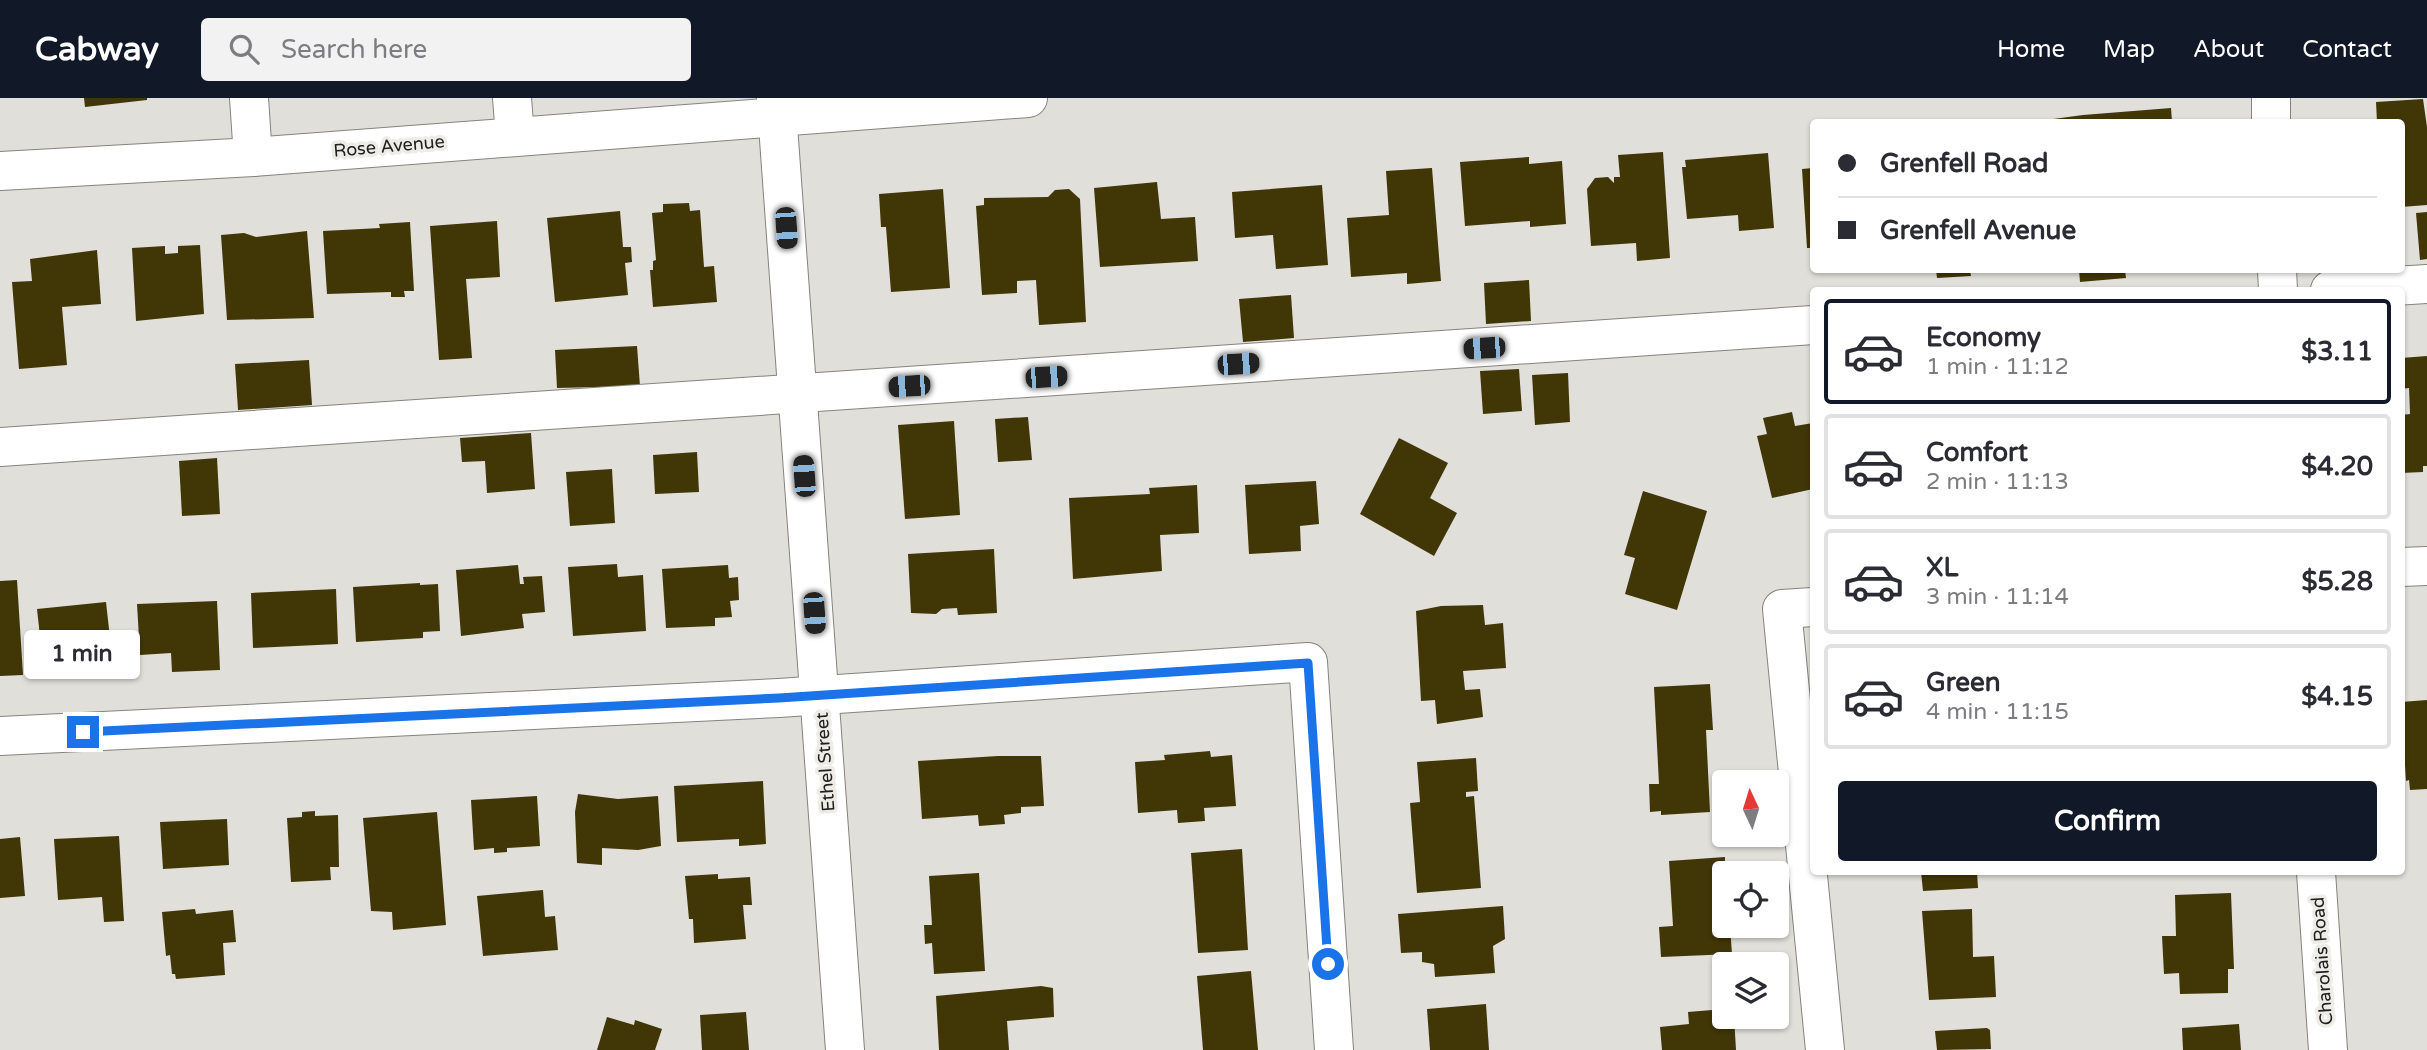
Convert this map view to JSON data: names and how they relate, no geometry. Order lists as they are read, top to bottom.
{
  "streets": {
    "street": ["Rose Avenue", "Ethel Street", "Charolais Road"]
  },
  "crossings": [
    ["Rose Avenue", "Ethel Street"]
  ],
  "north": "top",
  "page": {
    "header": "Cabway",
    "search": "Search here",
    "nav": [
      "Home",
      "Map",
      "About",
      "Contact"
    ],
    "banner": ["Grenfell Road", "Grenfell Avenue"],
    "list": [
      {
        "name": "Economy",
        "note": "1 min · 11:12",
        "value": "$3.11"
      },
      {
        "name": "Comfort",
        "note": "2 min · 11:13",
        "value": "$4.20"
      },
      {
        "name": "XL",
        "note": "3 min · 11:14",
        "value": "$5.28"
      },
      {
        "name": "Green",
        "note": "4 min · 11:15",
        "value": "$4.15"
      }
    ],
    "bubble": "1 min",
    "buttons": "Confirm"
  }
}
